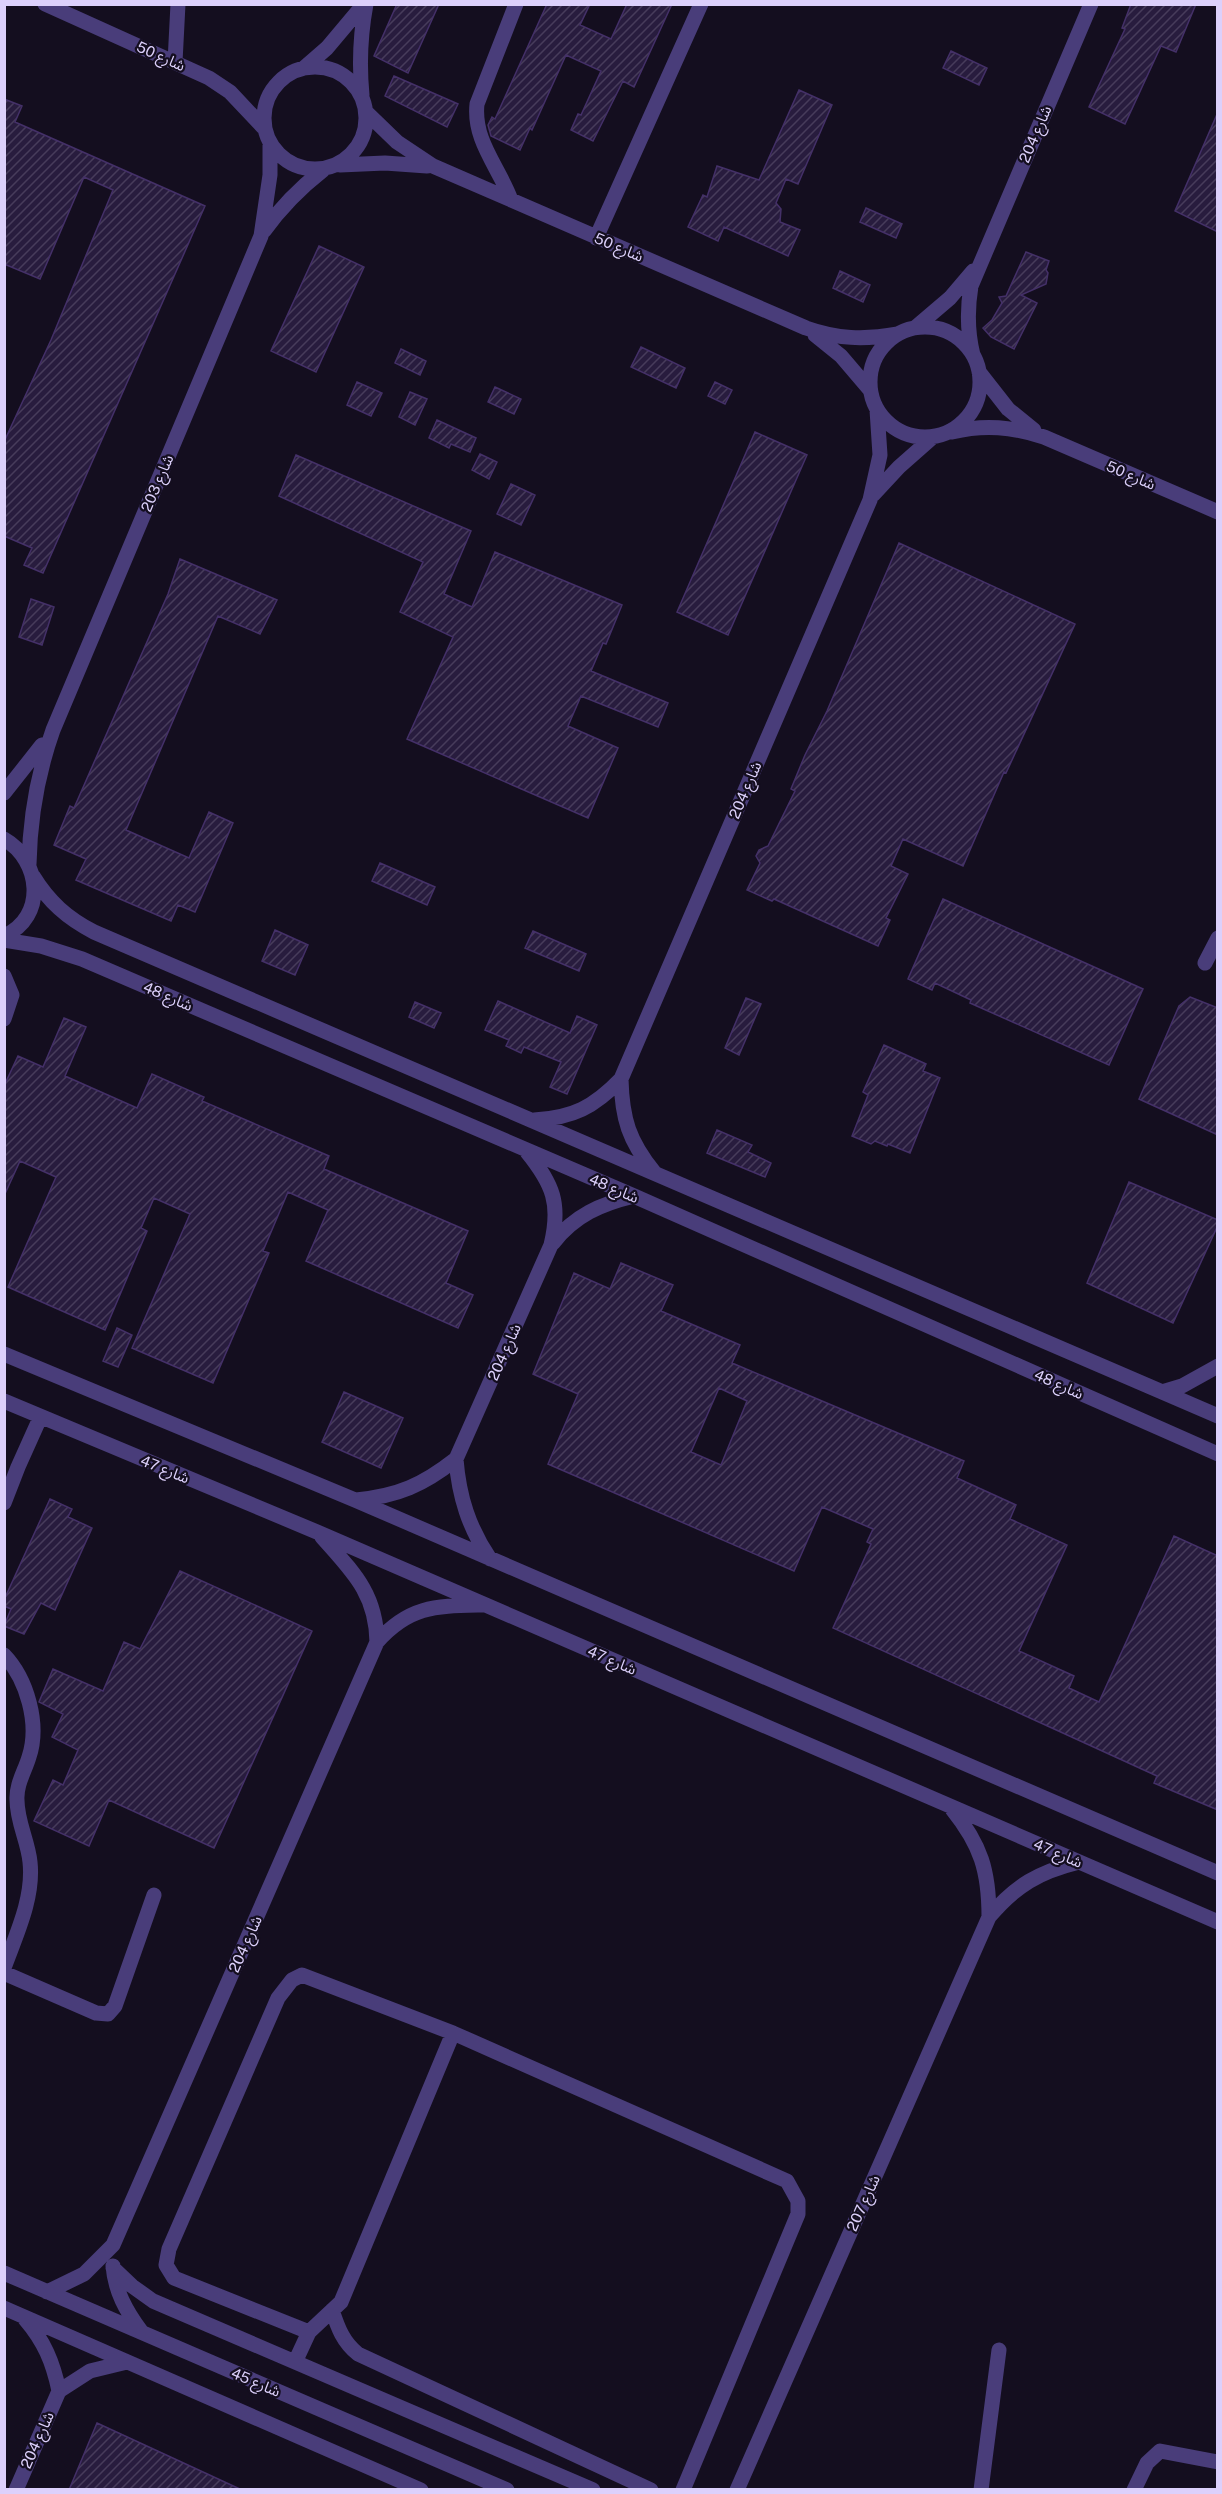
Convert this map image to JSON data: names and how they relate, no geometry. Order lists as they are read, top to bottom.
{
  "streets": {
    "street": [
      "شارع 50",
      "شارع 204",
      "شارع 203",
      "شارع 48",
      "شارع 47",
      "شارع 207",
      "شارع 45"
    ]
  },
  "crossings": [
    ["شارع 50", "شارع 204"],
    ["شارع 50", "شارع 203"],
    ["شارع 204", "شارع 48"],
    ["شارع 204", "شارع 47"],
    ["شارع 204", "شارع 45"],
    ["شارع 203", "شارع 48"],
    ["شارع 47", "شارع 207"]
  ]
}
